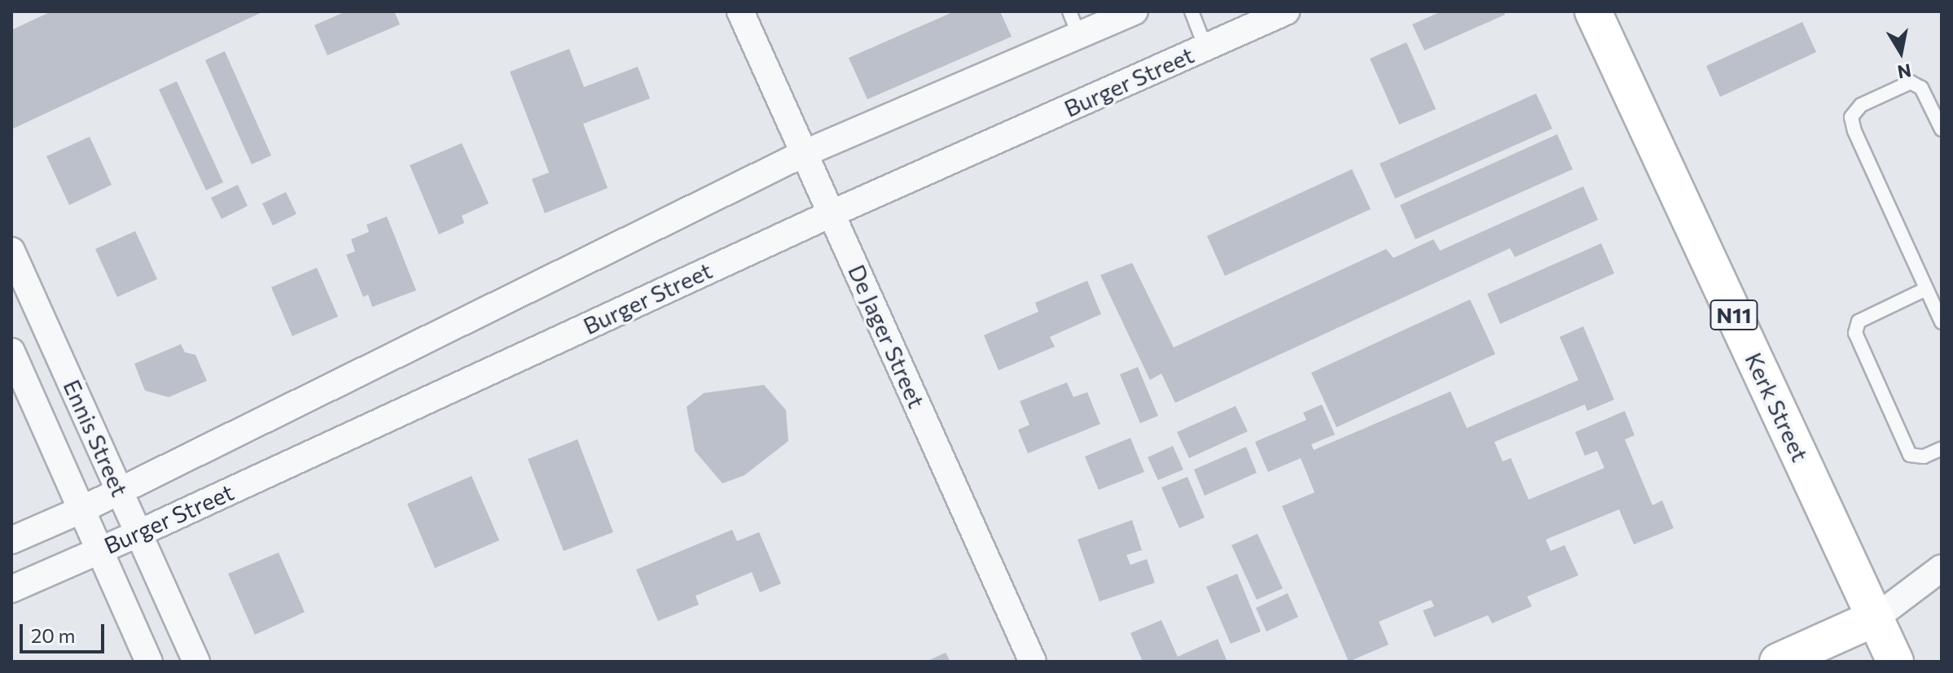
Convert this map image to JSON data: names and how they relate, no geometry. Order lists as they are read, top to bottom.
{
  "streets": {
    "highway": ["N11", "Kerk Street"],
    "street": ["Burger Street", "De Jager Street", "Ennis Street"]
  },
  "crossings": [
    ["Burger Street", "De Jager Street"],
    ["Burger Street", "Ennis Street"]
  ],
  "scale_bar": "20 m",
  "north": "bottom"
}
